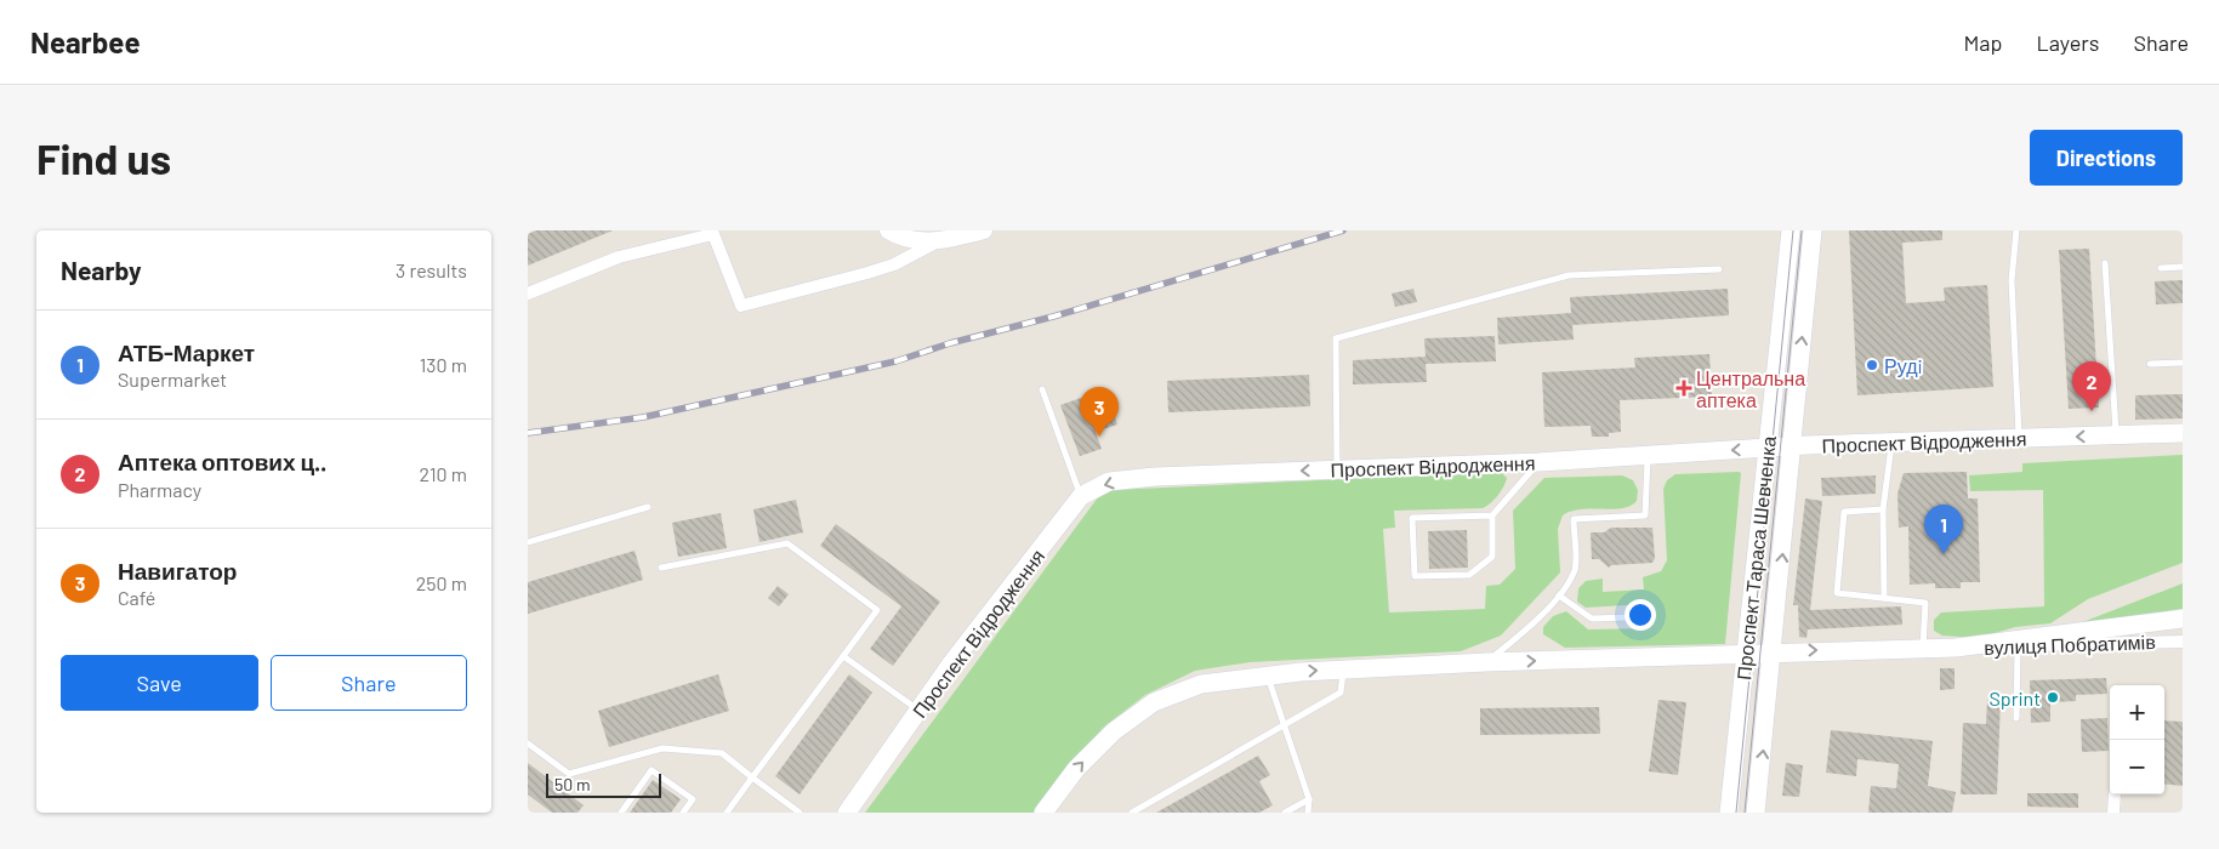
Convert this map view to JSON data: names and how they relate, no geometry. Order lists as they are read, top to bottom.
{
  "streets": {
    "main road": ["Проспект Відродження", "Проспект Тараса Шевченка"],
    "street": ["вулиця Побратимів"]
  },
  "crossings": [
    ["Проспект Відродження", "Проспект Тараса Шевченка"]
  ],
  "places": {
    "other": ["Рудi", "Sprint"],
    "health": ["Центральна аптека"]
  },
  "scale_bar": "50 m",
  "page": {
    "header": "Nearbee",
    "nav": ["Map", "Layers", "Share"],
    "buttons": [
      "Directions",
      ["Save", "Share"]
    ],
    "title": "Find us",
    "heading": ["Nearby", "3 results"],
    "list": [
      {
        "mark": "1",
        "name": "АТБ-Маркет",
        "note": "Supermarket",
        "value": "130 m"
      },
      {
        "mark": "2",
        "name": "Аптека оптових ц‥",
        "note": "Pharmacy",
        "value": "210 m"
      },
      {
        "mark": "3",
        "name": "Навигатор",
        "note": "Café",
        "value": "250 m"
      }
    ],
    "pins": ["2", "3", "1"],
    "map_buttons": ["+", "−"],
    "scale": "50 m"
  }
}
